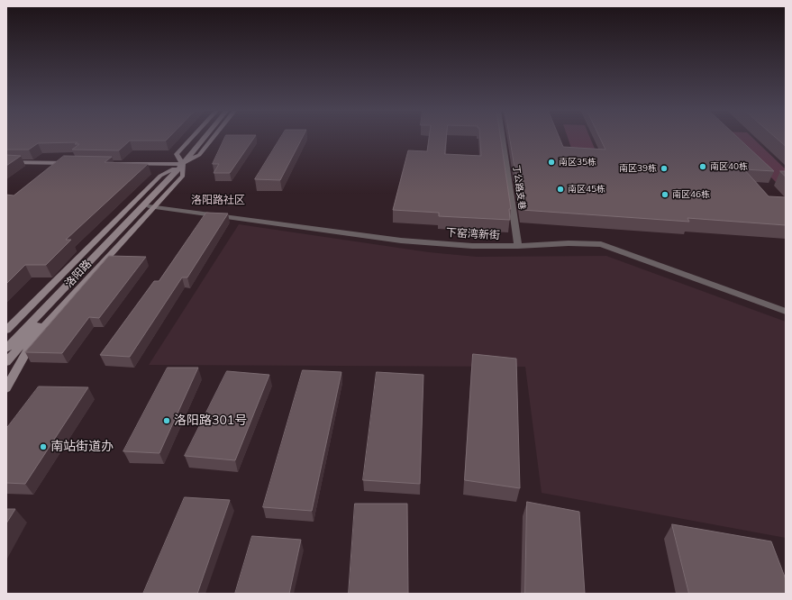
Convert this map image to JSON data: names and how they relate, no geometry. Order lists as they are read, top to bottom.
{
  "streets": {
    "street": ["丁公路支巷", "下窑湾新街", "洛阳路"]
  },
  "crossings": [
    ["丁公路支巷", "下窑湾新街"],
    ["下窑湾新街", "洛阳路"]
  ],
  "districts": ["洛阳路社区"],
  "places": [
    "南区35栋",
    "南区40栋",
    "南区39栋",
    "南区45栋",
    "南区46栋",
    "洛阳路301号",
    "南站街道办"
  ]
}
